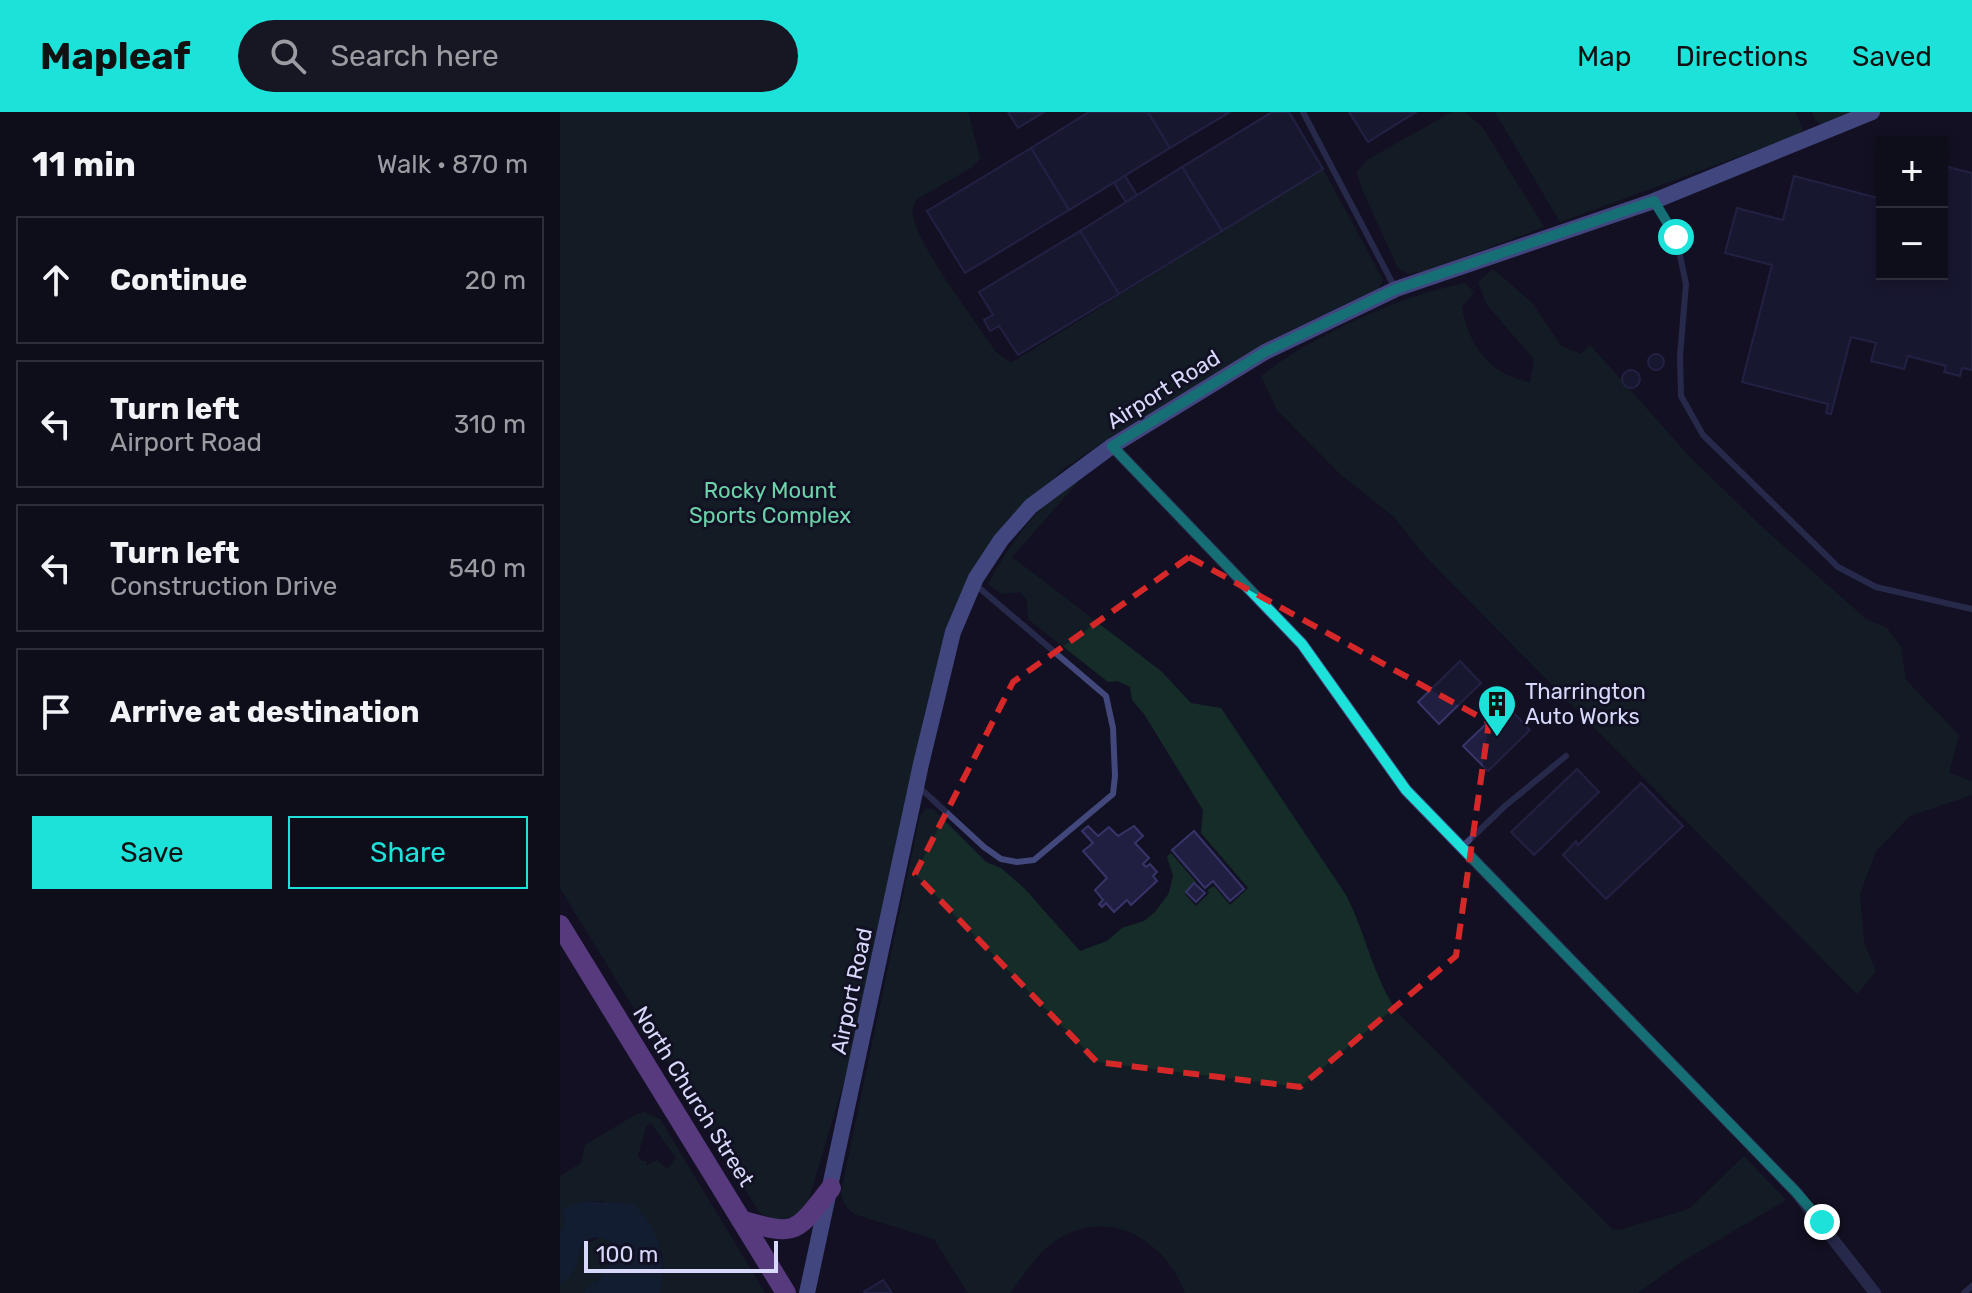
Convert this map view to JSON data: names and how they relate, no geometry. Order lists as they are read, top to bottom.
{
  "streets": {
    "main road": ["Airport Road", "North Church Street"]
  },
  "parks": ["Rocky Mount Sports Complex"],
  "places": {
    "building": ["Tharrington Auto Works"]
  },
  "scale_bar": "100 m",
  "page": {
    "header": "Mapleaf",
    "search": "Search here",
    "nav": ["Map", "Directions", "Saved"],
    "heading": ["11 min", "Walk · 870 m"],
    "map_buttons": ["+", "−"],
    "list": [
      ["Continue", "20 m"],
      ["Turn left", "Airport Road", "310 m"],
      ["Turn left", "Construction Drive", "540 m"],
      "Arrive at destination"
    ],
    "buttons": ["Save", "Share"],
    "scale": "100 m"
  }
}
